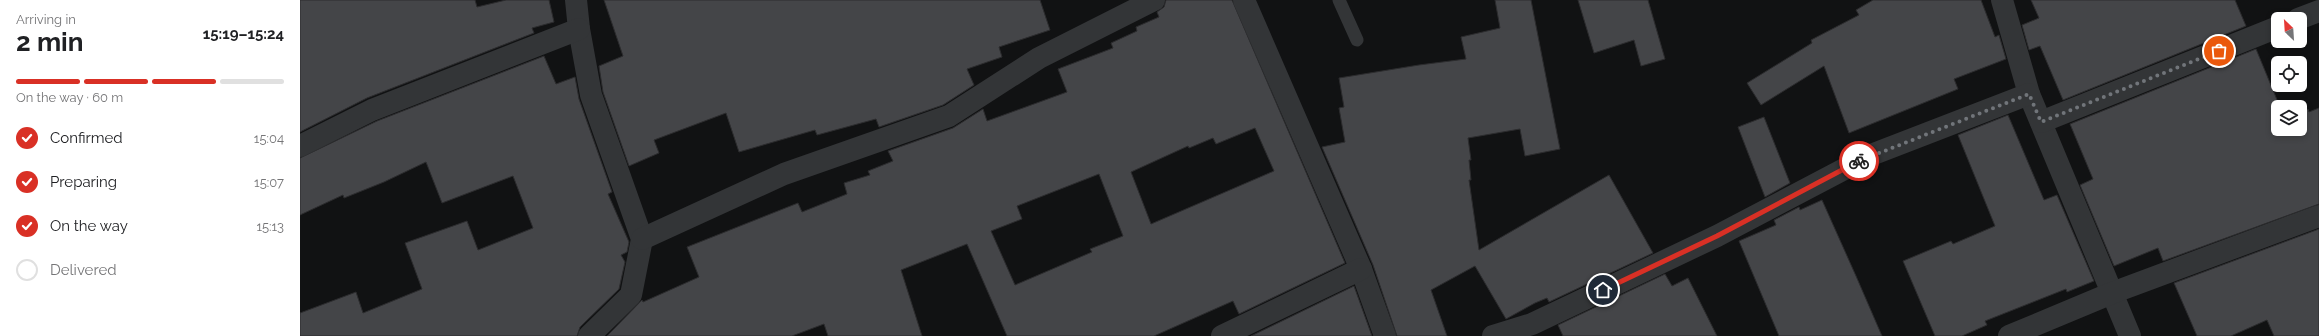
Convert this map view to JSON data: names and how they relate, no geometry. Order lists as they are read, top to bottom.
{
  "north": "top left",
  "page": {
    "heading": ["2 min", "Arriving in", "15:19–15:24"],
    "bar": "On the way · 60 m",
    "list": [
      ["Confirmed", "15:04"],
      ["Preparing", "15:07"],
      ["On the way", "15:13"],
      "Delivered"
    ]
  }
}
